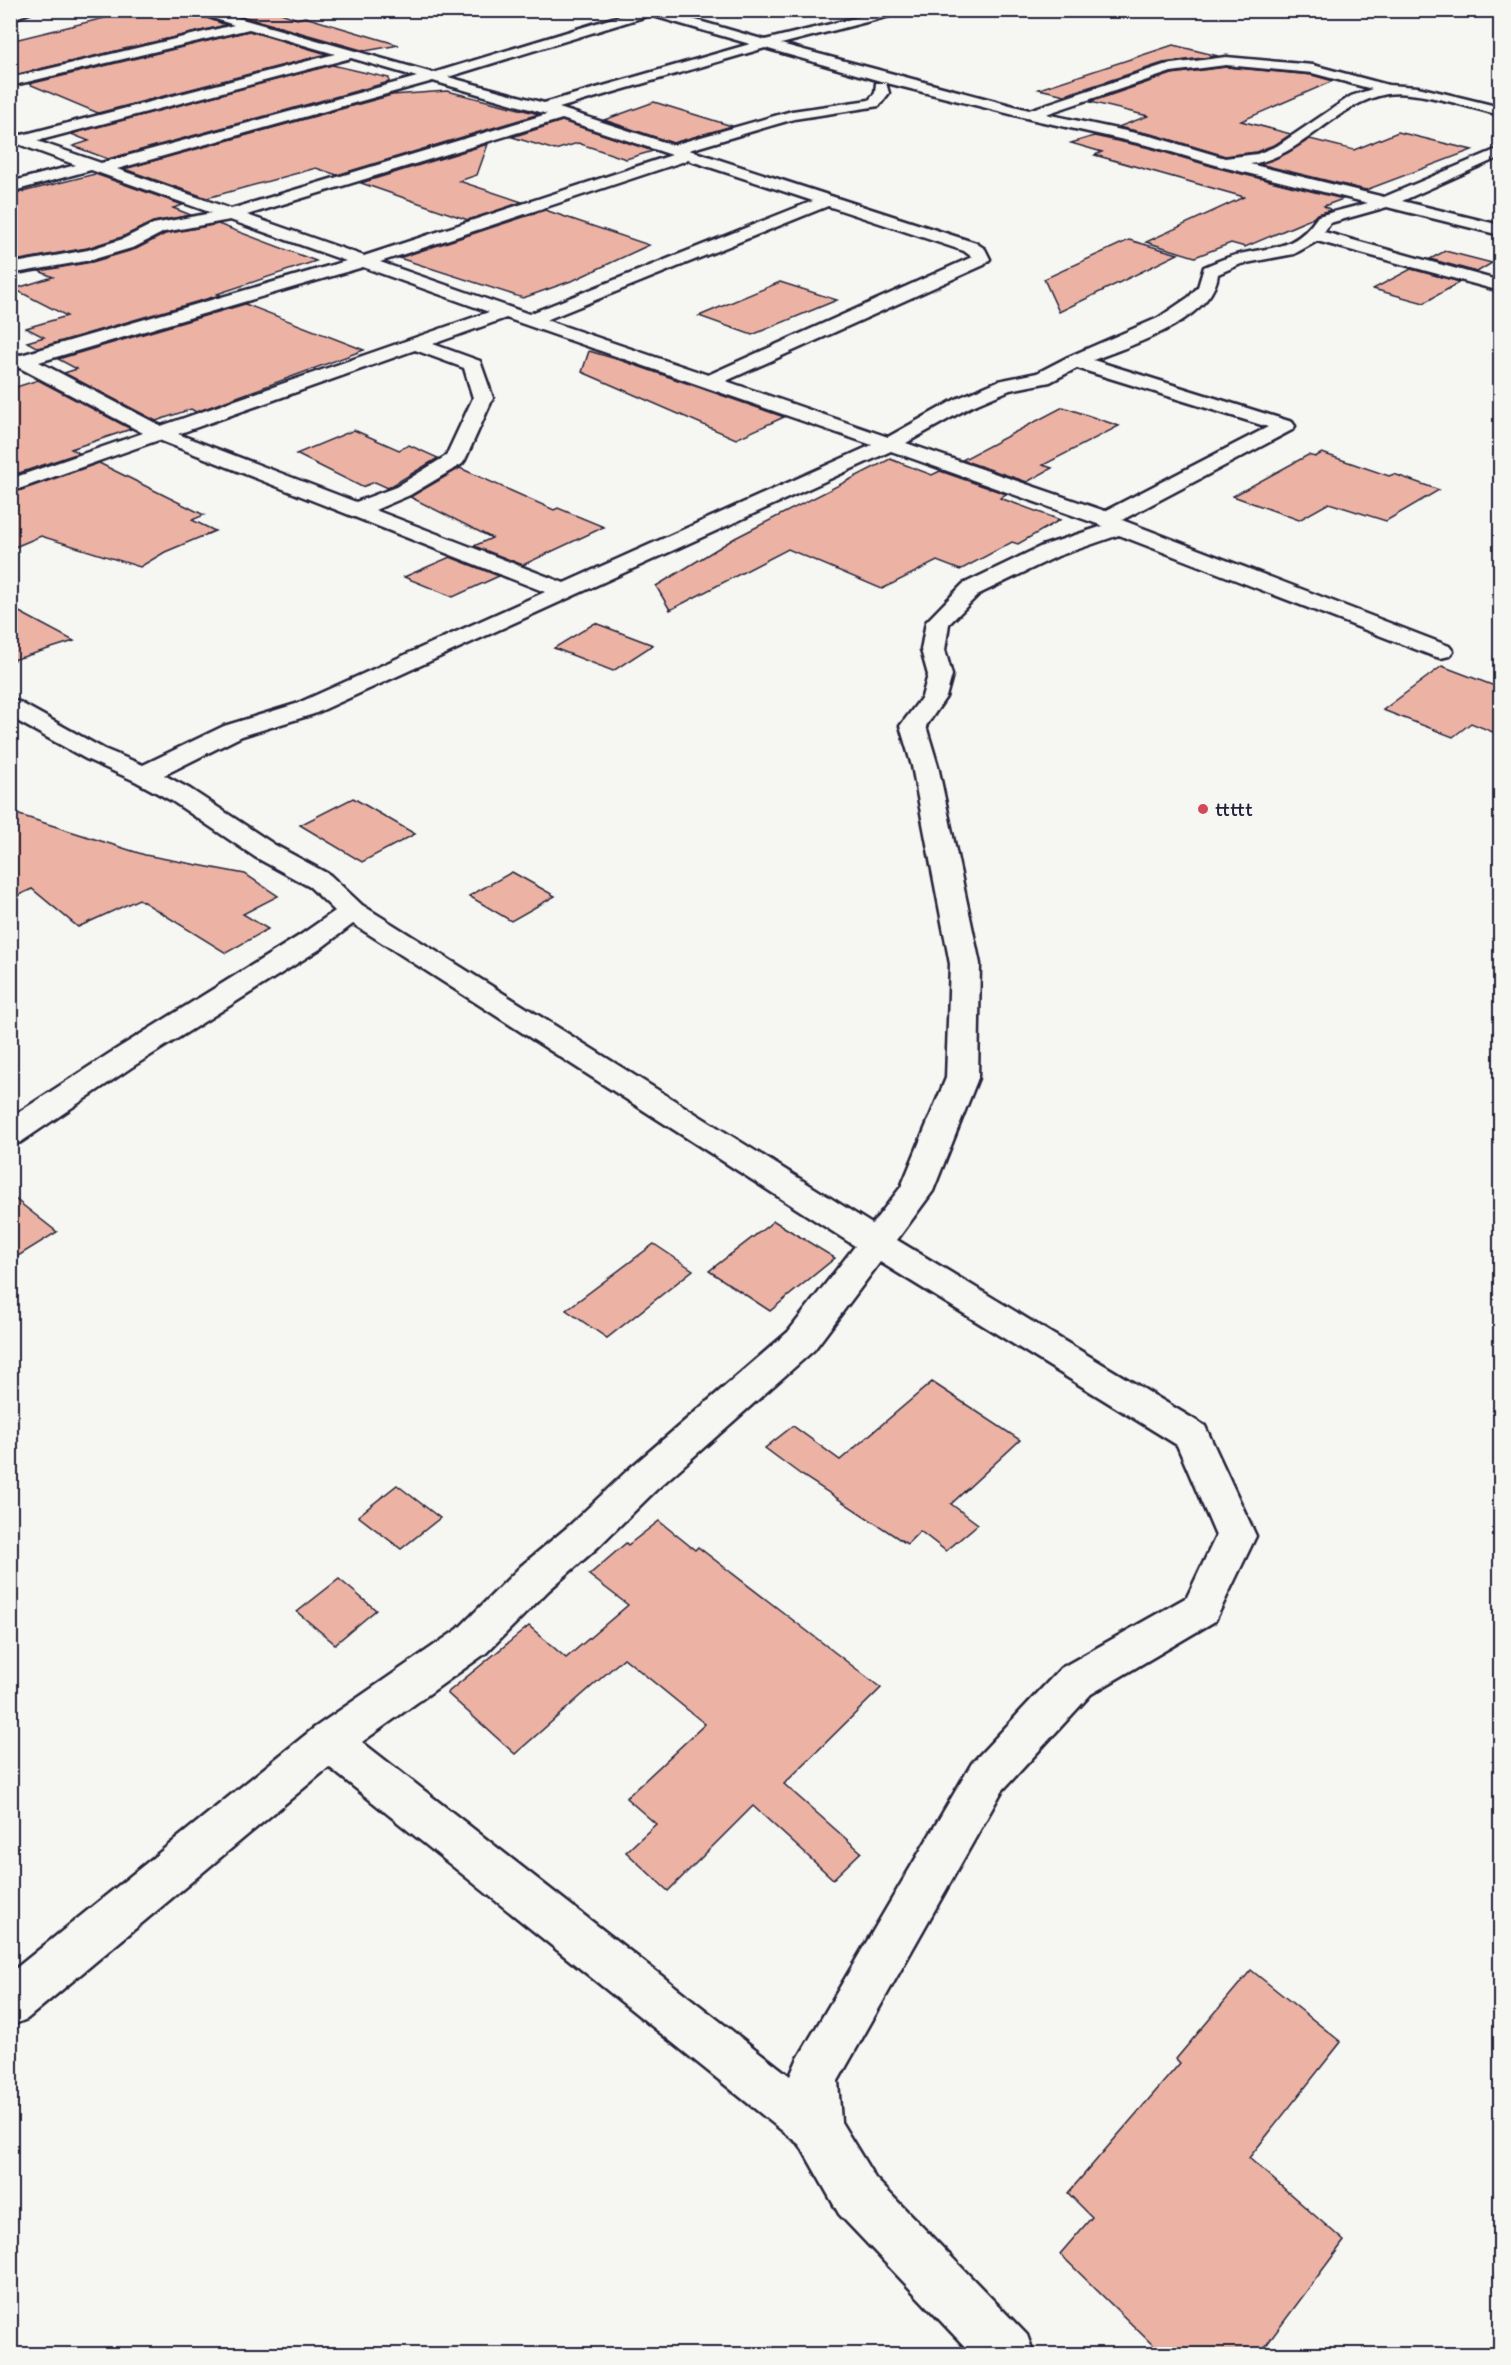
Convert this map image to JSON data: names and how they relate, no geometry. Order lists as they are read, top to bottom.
{
  "places": ["ttttt"]
}
